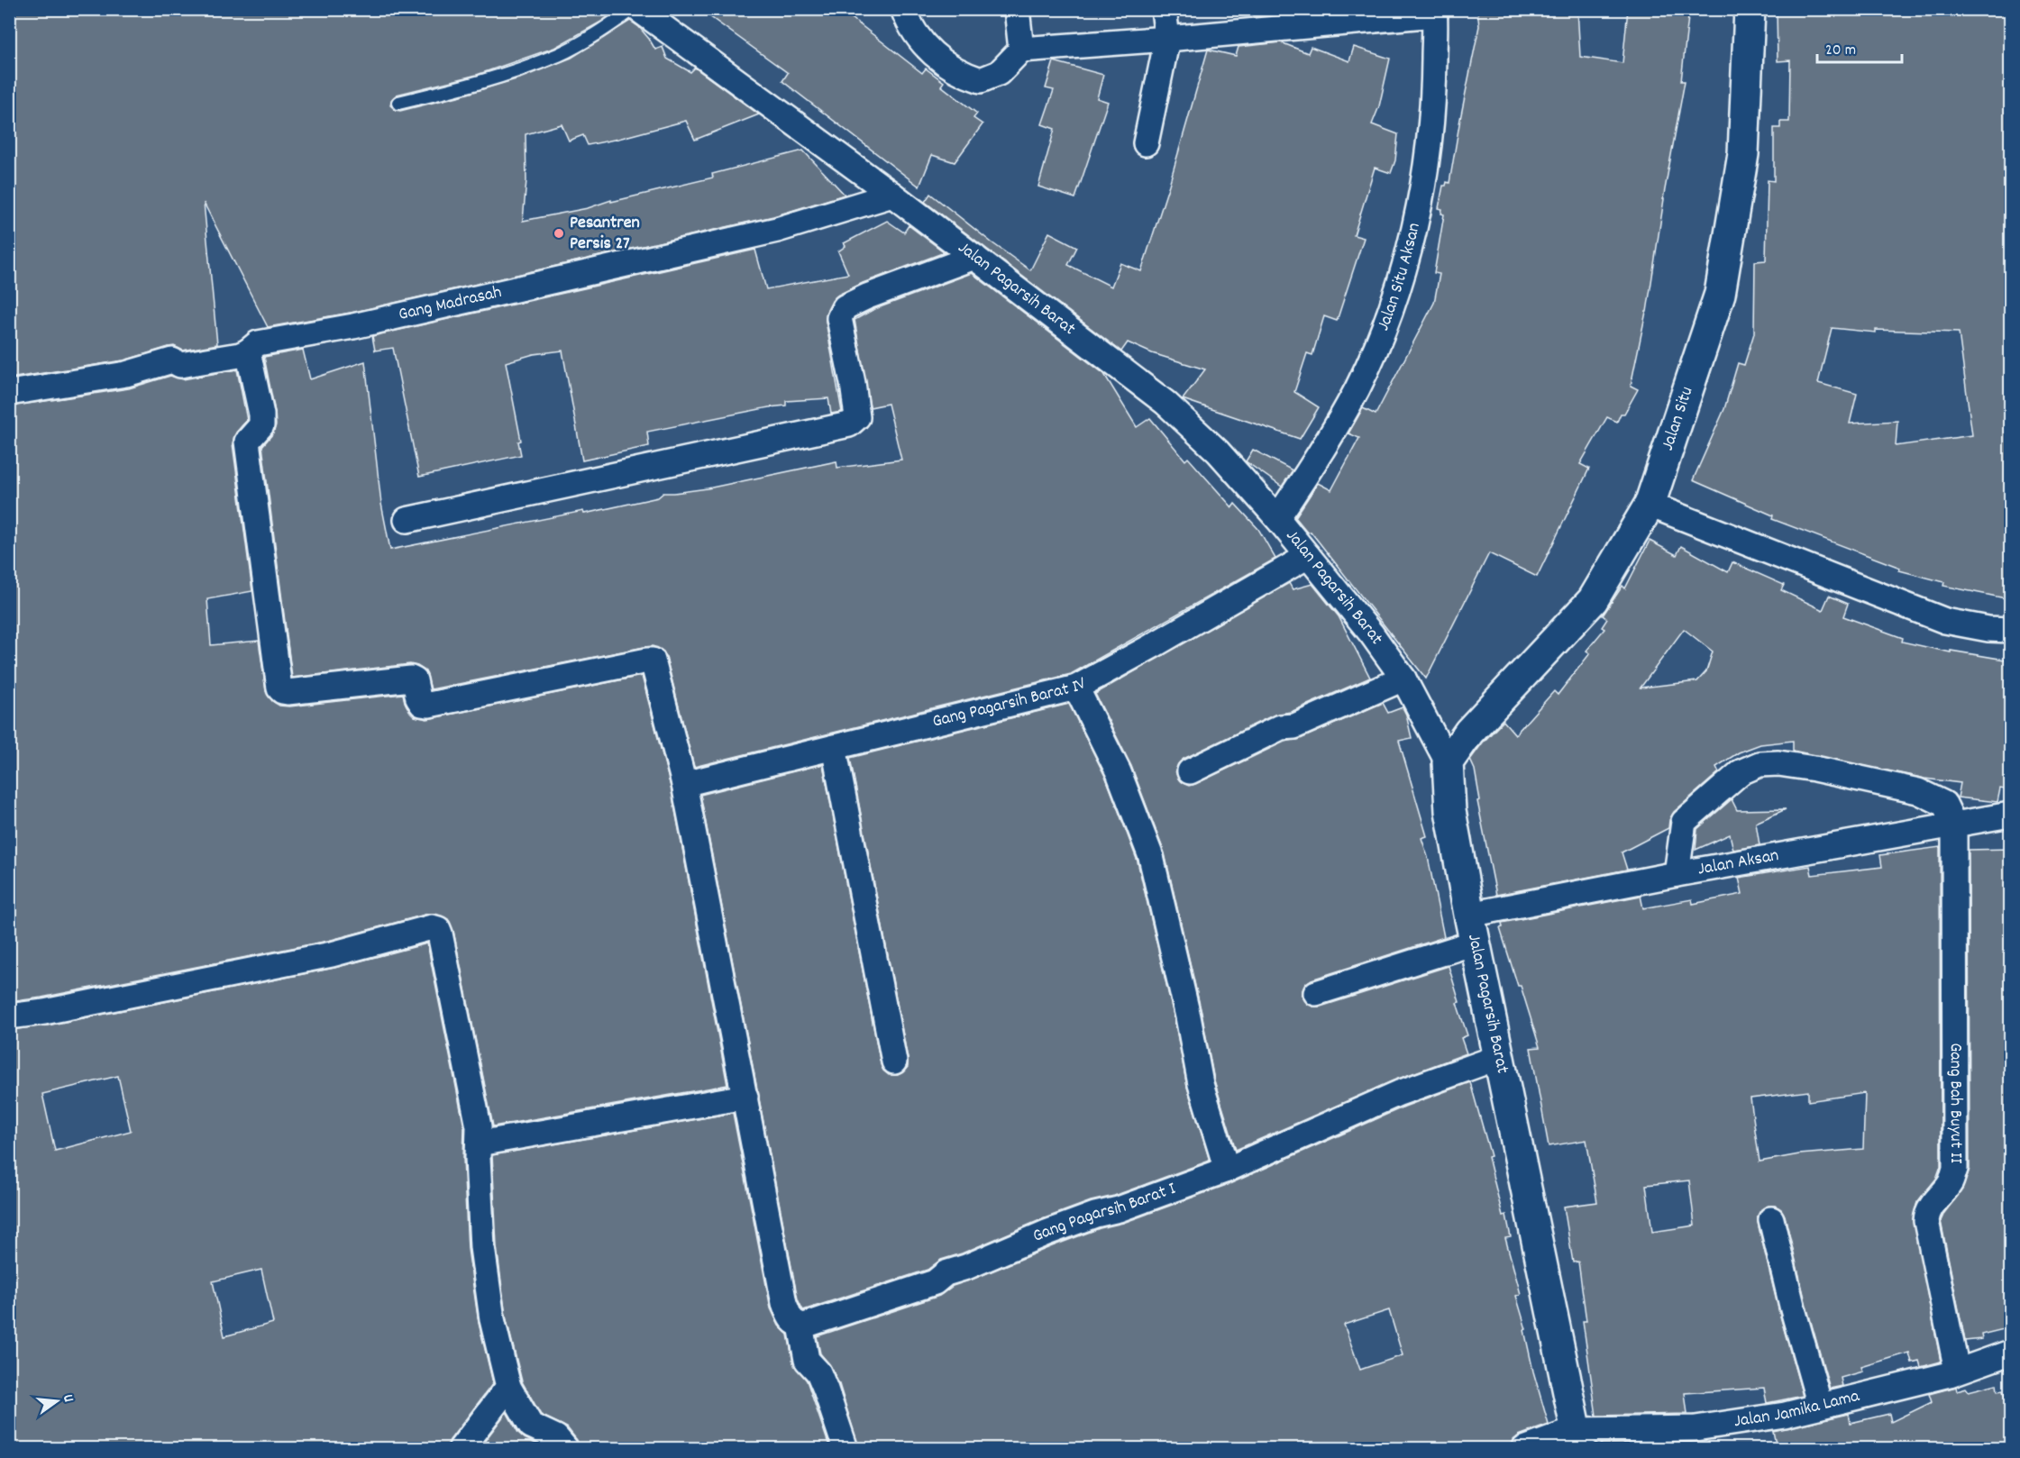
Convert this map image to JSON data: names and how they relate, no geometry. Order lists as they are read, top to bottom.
{
  "streets": {
    "street": [
      "Jalan Situ Aksan",
      "Jalan Pagarsih Barat",
      "Gang Madrasah",
      "Jalan Situ",
      "Gang Pagarsih Barat IV",
      "Jalan Aksan",
      "Gang Bah Buyut II",
      "Gang Pagarsih Barat I",
      "Jalan Jamika Lama"
    ]
  },
  "crossings": [
    ["Jalan Situ Aksan", "Jalan Pagarsih Barat"],
    ["Jalan Pagarsih Barat", "Gang Madrasah"],
    ["Jalan Pagarsih Barat", "Jalan Situ"],
    ["Jalan Pagarsih Barat", "Gang Pagarsih Barat IV"],
    ["Jalan Pagarsih Barat", "Jalan Aksan"],
    ["Jalan Pagarsih Barat", "Gang Pagarsih Barat I"],
    ["Jalan Pagarsih Barat", "Jalan Jamika Lama"],
    ["Jalan Aksan", "Gang Bah Buyut II"],
    ["Gang Bah Buyut II", "Jalan Jamika Lama"]
  ],
  "places": ["Pesantren Persis 27"],
  "scale_bar": "20 m",
  "north": "right"
}
